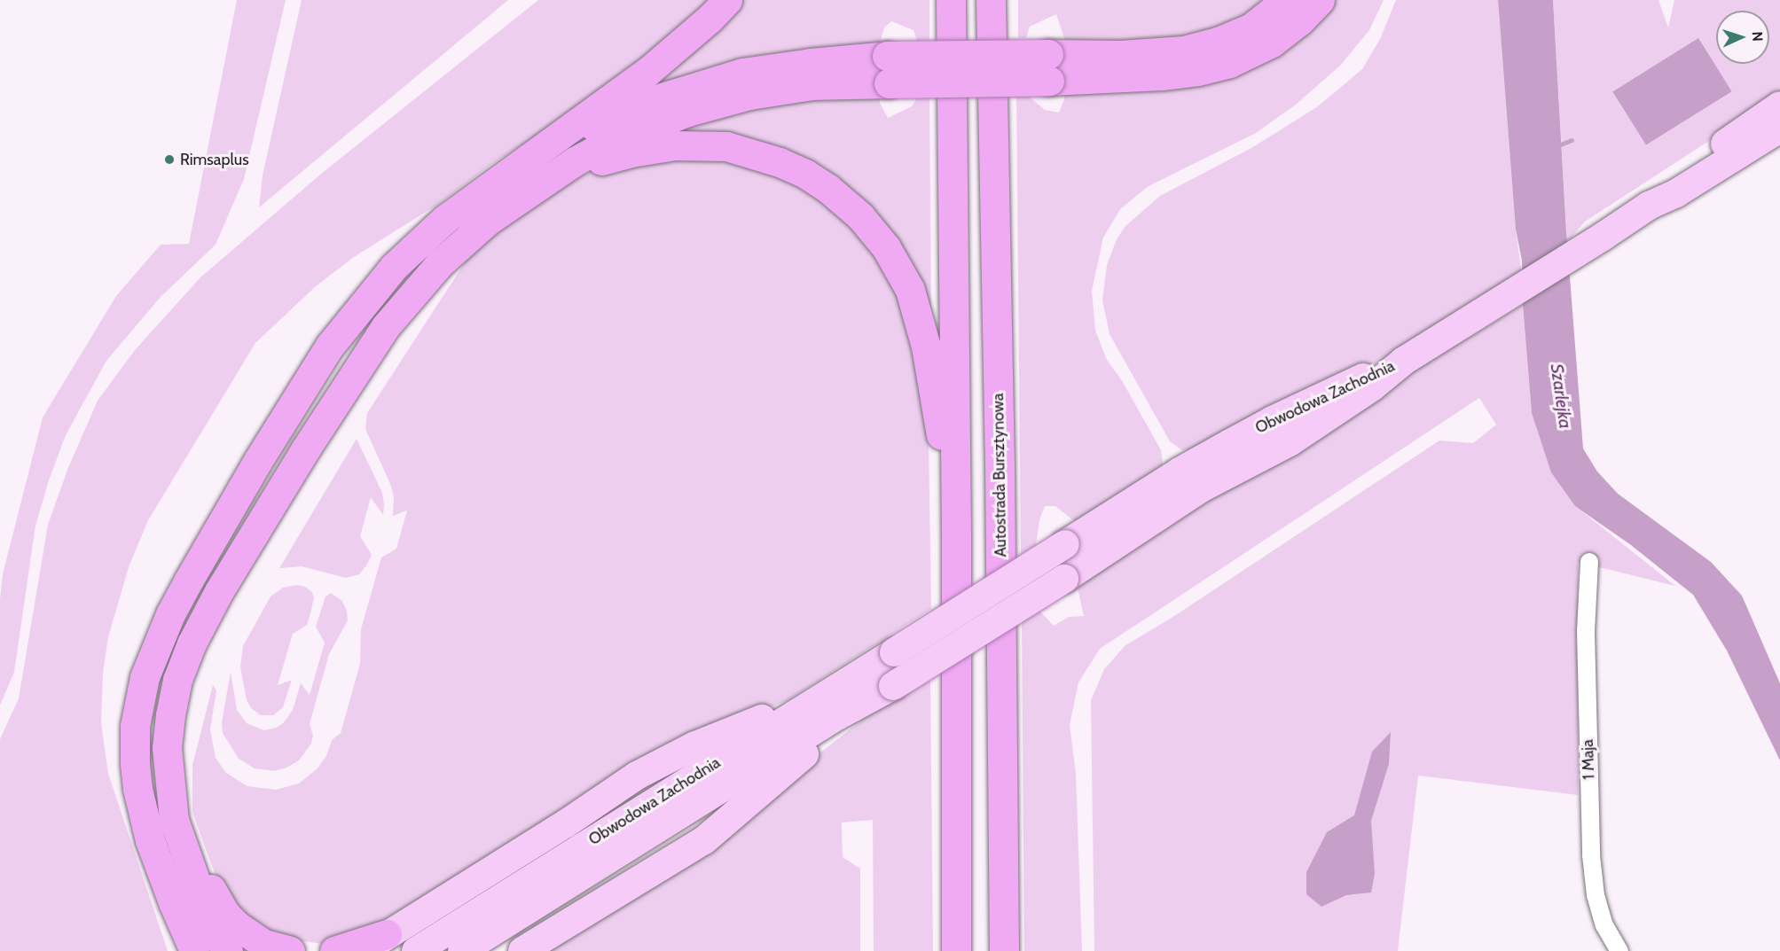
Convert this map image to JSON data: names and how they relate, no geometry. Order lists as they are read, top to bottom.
{
  "streets": {
    "highway": ["Autostrada Bursztynowa"],
    "main road": ["Obwodowa Zachodnia"],
    "street": ["1 Maja"]
  },
  "water": ["Szarlejka"],
  "places": ["Rimsaplus"],
  "north": "right"
}
